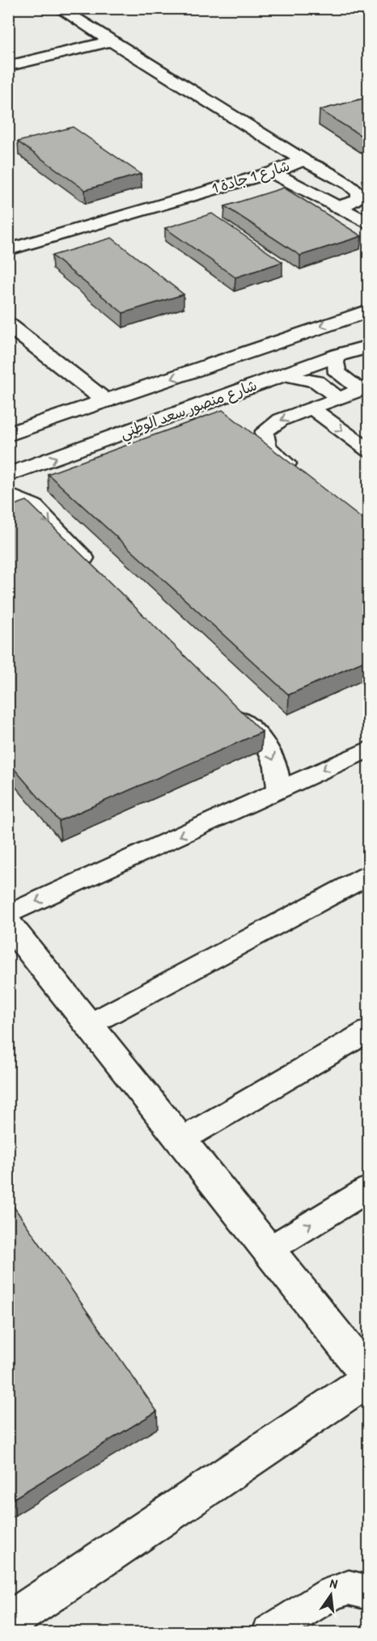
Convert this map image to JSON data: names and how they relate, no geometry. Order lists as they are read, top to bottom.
{
  "streets": {
    "street": ["شارع 1 جادة 1", "شارع منصور سعد الوطني"]
  },
  "north": "top"
}
